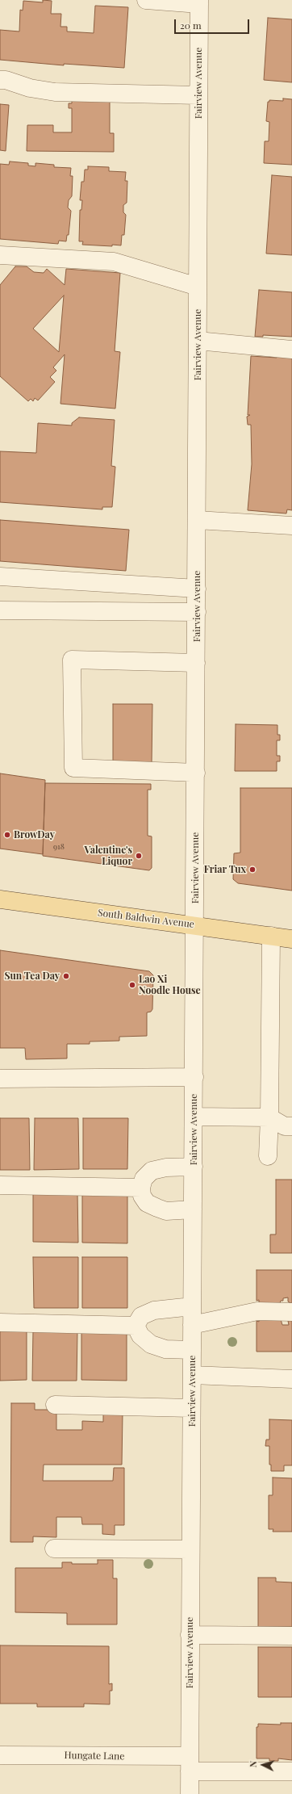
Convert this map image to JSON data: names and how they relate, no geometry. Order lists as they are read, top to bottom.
{
  "streets": {
    "main road": ["South Baldwin Avenue"],
    "street": ["Fairview Avenue", "Hungate Lane"]
  },
  "crossings": [
    ["Fairview Avenue", "South Baldwin Avenue"],
    ["Fairview Avenue", "Hungate Lane"]
  ],
  "places": [
    "BrowDay",
    "Valentine's Liquor",
    "Friar Tux",
    "Sun Tea Day",
    "Lao Xi Noodle House"
  ],
  "house_numbers": ["918"],
  "scale_bar": "20 m",
  "north": "left"
}
